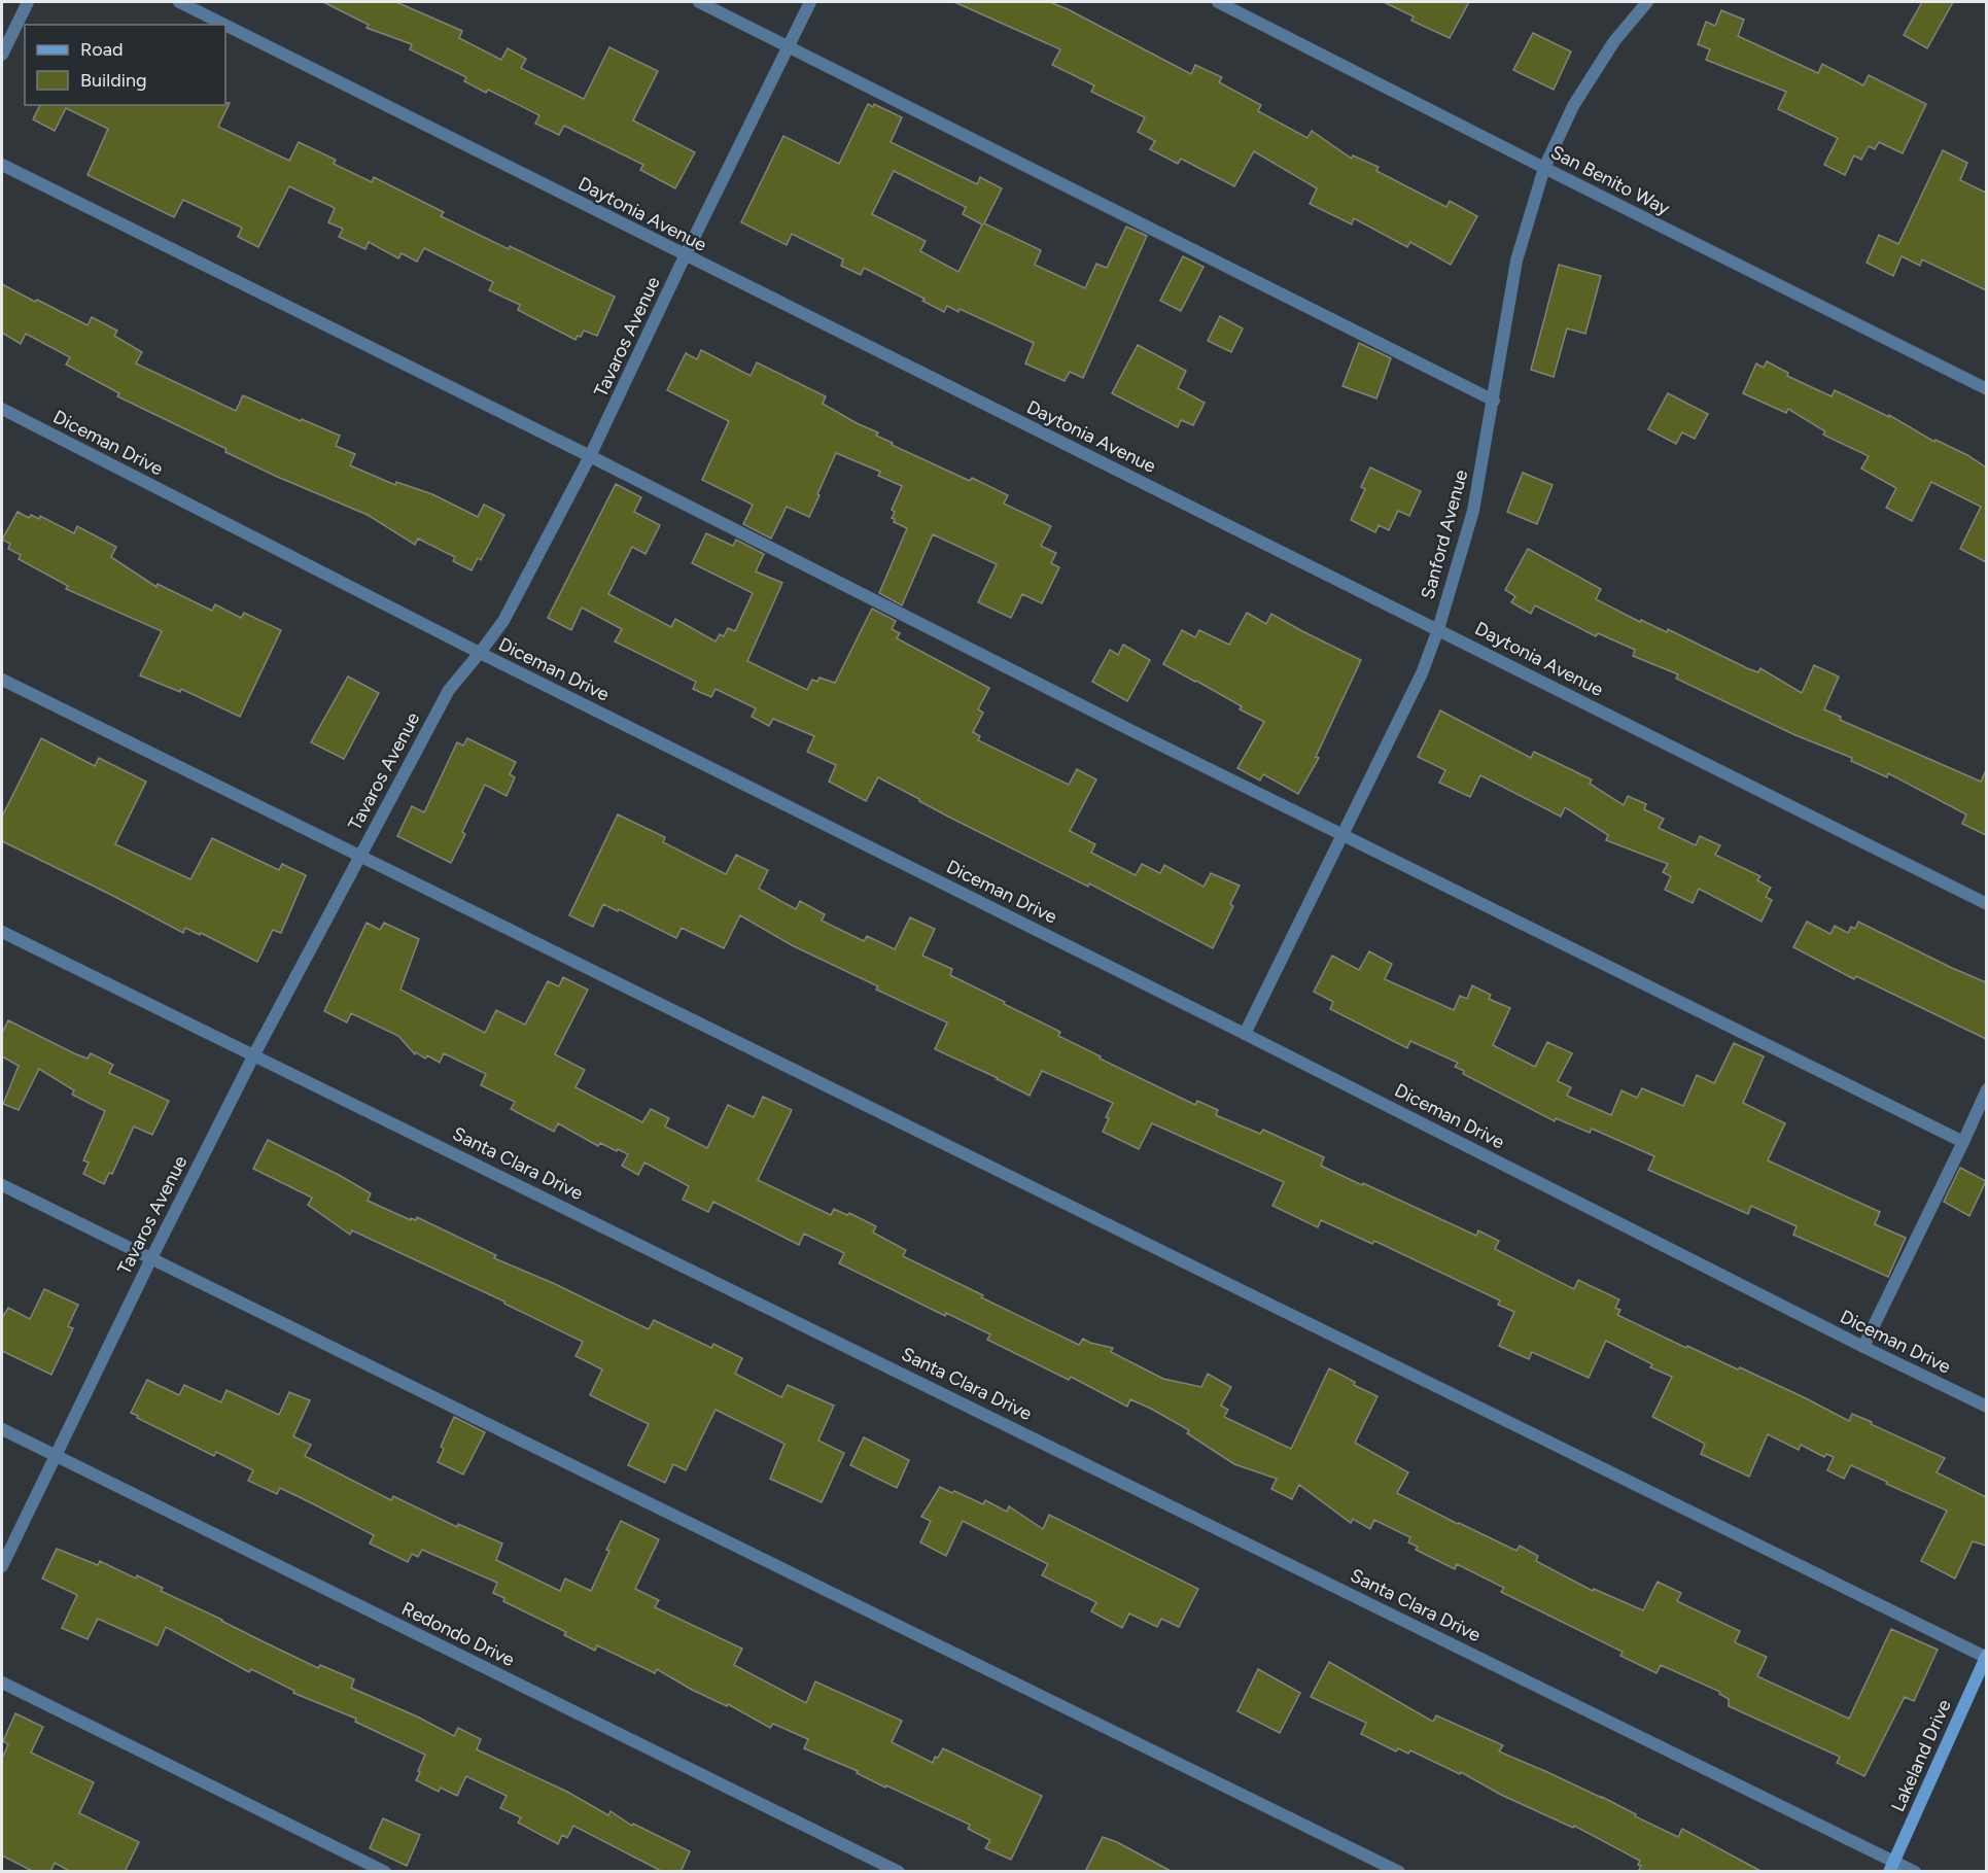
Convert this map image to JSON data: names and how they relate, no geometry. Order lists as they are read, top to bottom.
{
  "streets": {
    "street": [
      "San Benito Way",
      "Daytonia Avenue",
      "Tavaros Avenue",
      "Diceman Drive",
      "Sanford Avenue",
      "Santa Clara Drive",
      "Redondo Drive",
      "Lakeland Drive"
    ]
  },
  "crossings": [
    ["San Benito Way", "Sanford Avenue"],
    ["Daytonia Avenue", "Tavaros Avenue"],
    ["Daytonia Avenue", "Sanford Avenue"],
    ["Tavaros Avenue", "Diceman Drive"],
    ["Tavaros Avenue", "Santa Clara Drive"],
    ["Tavaros Avenue", "Redondo Drive"],
    ["Diceman Drive", "Sanford Avenue"],
    ["Santa Clara Drive", "Lakeland Drive"]
  ],
  "legend": ["Road", "Building"]
}
